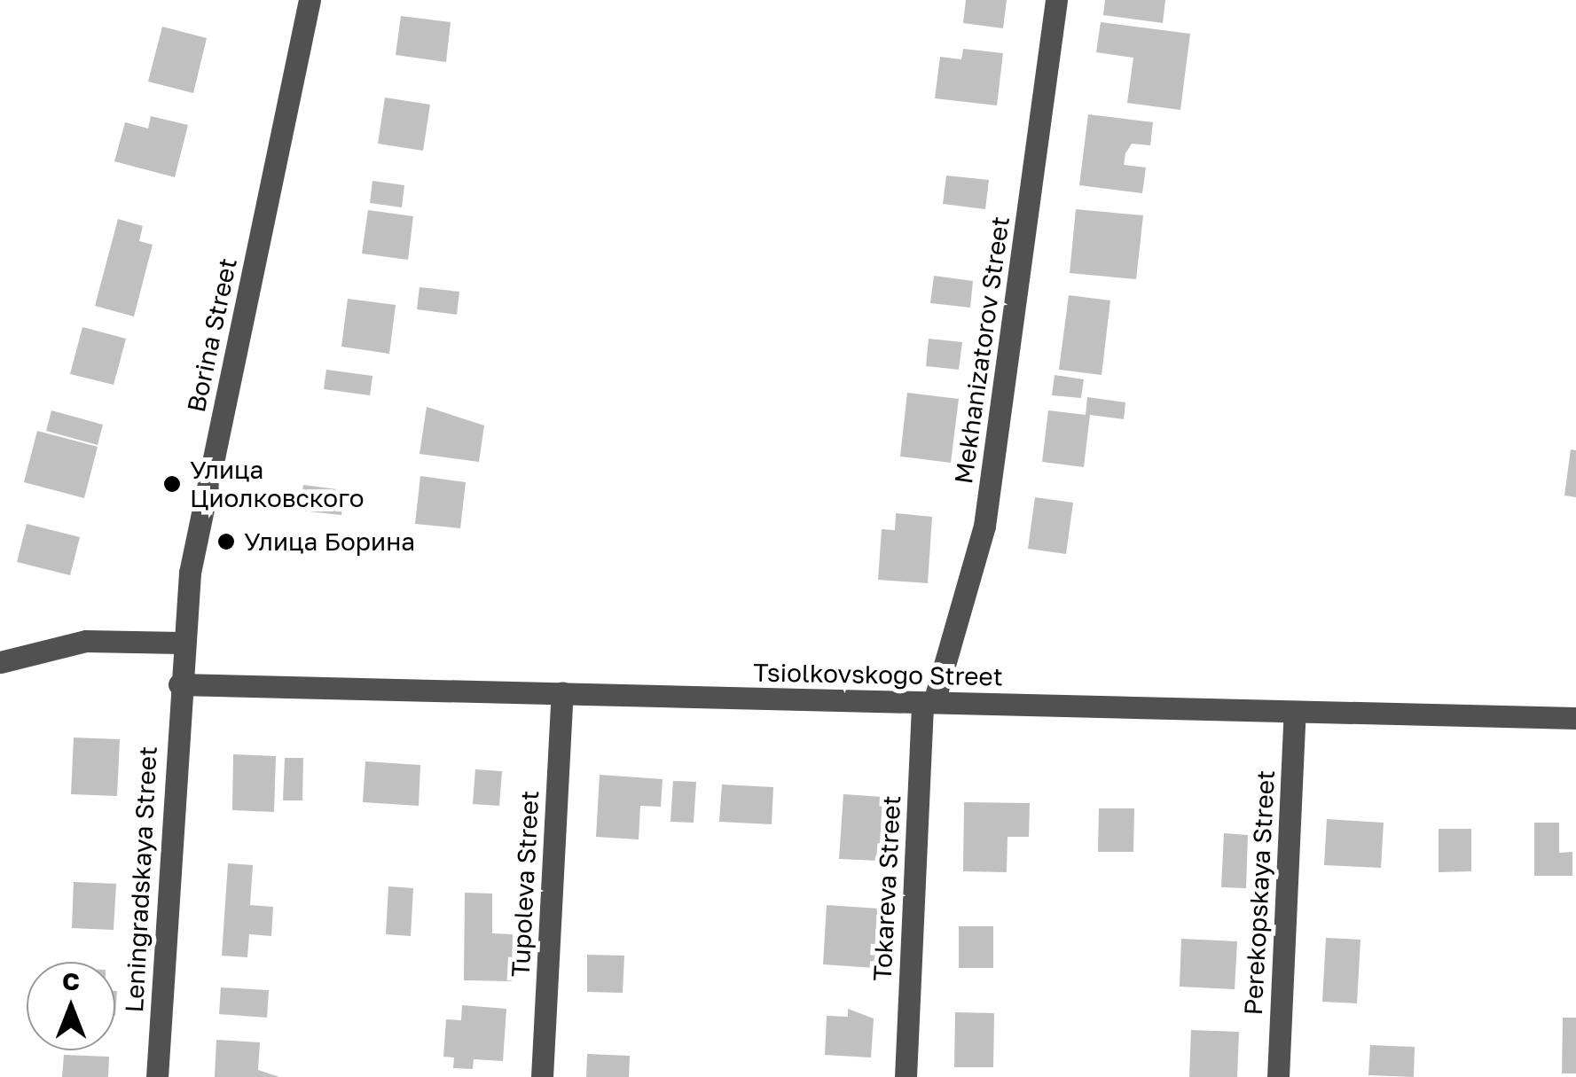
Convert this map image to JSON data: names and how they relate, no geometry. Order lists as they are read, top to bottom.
{
  "streets": {
    "street": [
      "Borina Street",
      "Mekhanizatorov Street",
      "Tsiolkovskogo Street",
      "Leningradskaya Street",
      "Tupoleva Street",
      "Tokareva Street",
      "Perekopskaya Street"
    ]
  },
  "crossings": [
    ["Borina Street", "Tsiolkovskogo Street"],
    ["Borina Street", "Leningradskaya Street"],
    ["Mekhanizatorov Street", "Tsiolkovskogo Street"],
    ["Mekhanizatorov Street", "Tokareva Street"],
    ["Tsiolkovskogo Street", "Leningradskaya Street"],
    ["Tsiolkovskogo Street", "Tupoleva Street"],
    ["Tsiolkovskogo Street", "Tokareva Street"],
    ["Tsiolkovskogo Street", "Perekopskaya Street"]
  ],
  "places": ["Улица Циолковского", "Улица Борина"],
  "north": "top"
}
